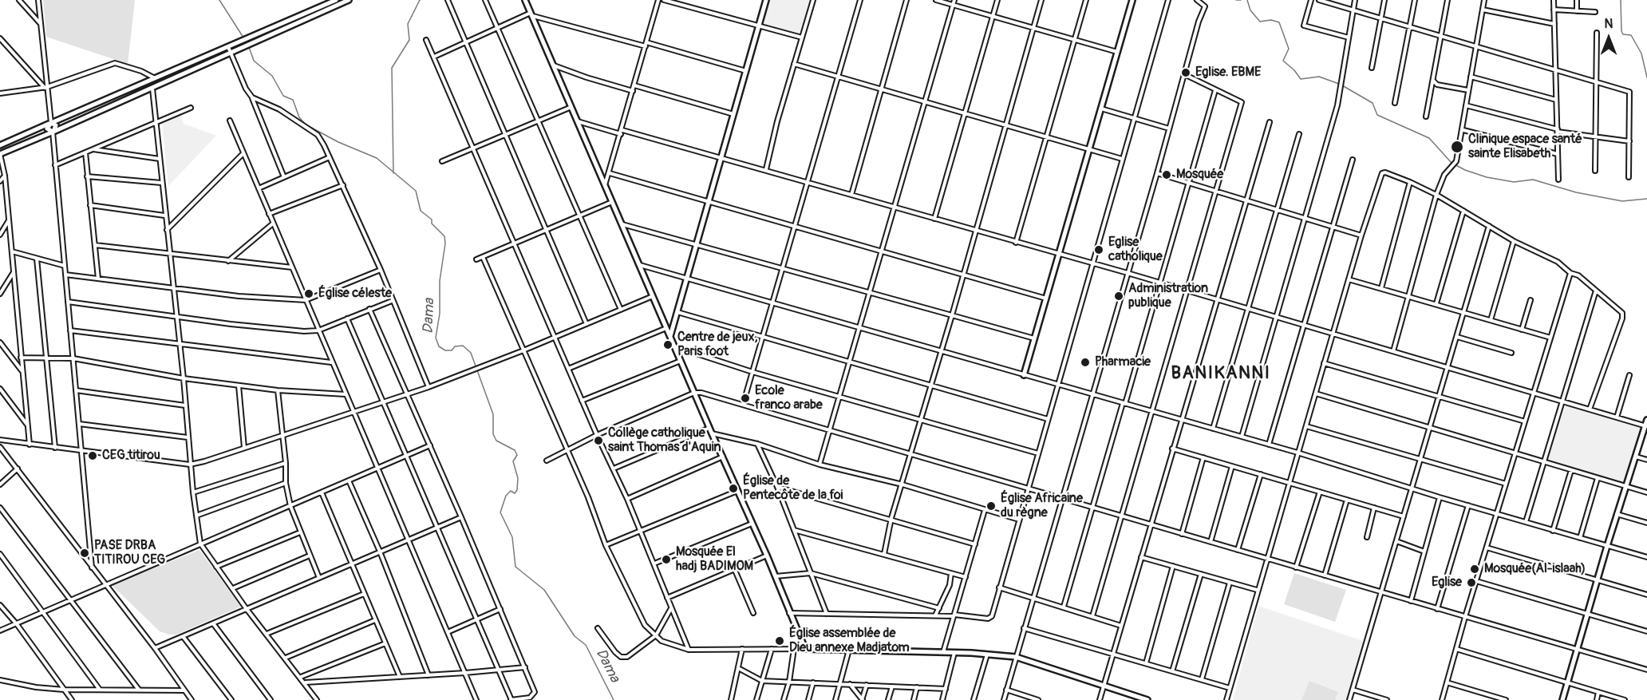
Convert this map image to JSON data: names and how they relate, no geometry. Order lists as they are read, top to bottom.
{
  "districts": ["BANIKANNI"],
  "water": ["Dama"],
  "places": [
    "Eglise. EBME",
    "Clinique espace santé sainte Elisabeth",
    "Mosquée",
    "Eglise catholique",
    "Église céleste",
    "Administration publique",
    "Centre de jeux, Paris foot",
    "Pharmacie",
    "Ecole franco arabe",
    "Collège catholique saint Thomas d'Aquin",
    "CEG titirou",
    "Église de Pentecôte de la foi",
    "Église Africaine du règne",
    "PASE DRBA TITIROU CEG",
    "Mosquée El hadj BADIMOM",
    "Mosquée(Al-islaah)",
    "Eglise",
    "Église assemblée de Dieu annexe Madjatom"
  ],
  "north": "top"
}
